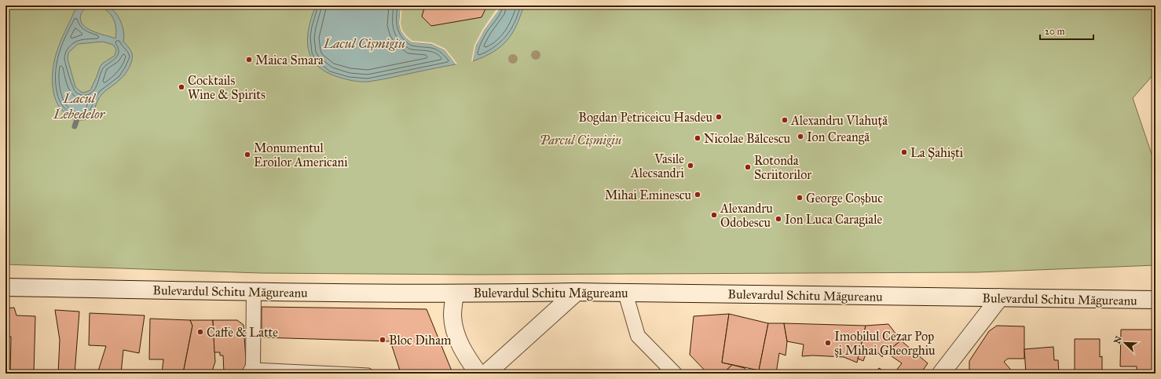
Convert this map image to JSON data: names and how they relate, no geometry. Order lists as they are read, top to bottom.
{
  "streets": {
    "main road": ["Bulevardul Schitu Măgureanu"]
  },
  "water": ["Lacul Cișmigiu", "Lacul Lebedelor"],
  "parks": ["Parcul Cișmigiu"],
  "places": [
    "Maica Smara",
    "Cocktails Wine & Spirits",
    "Bogdan Petriceicu Hasdeu",
    "Alexandru Vlahuță",
    "Ion Creangă",
    "Nicolae Bălcescu",
    "La Șahiști",
    "Monumentul Eroilor Americani",
    "Vasile Alecsandri",
    "Rotonda Scriitorilor",
    "Mihai Eminescu",
    "George Coșbuc",
    "Alexandru Odobescu",
    "Ion Luca Caragiale",
    "Caffe & Latte",
    "Bloc Diham",
    "Imobilul Cezar Pop şi Mihai Gheorghiu"
  ],
  "scale_bar": "20 m",
  "north": "top left"
}
